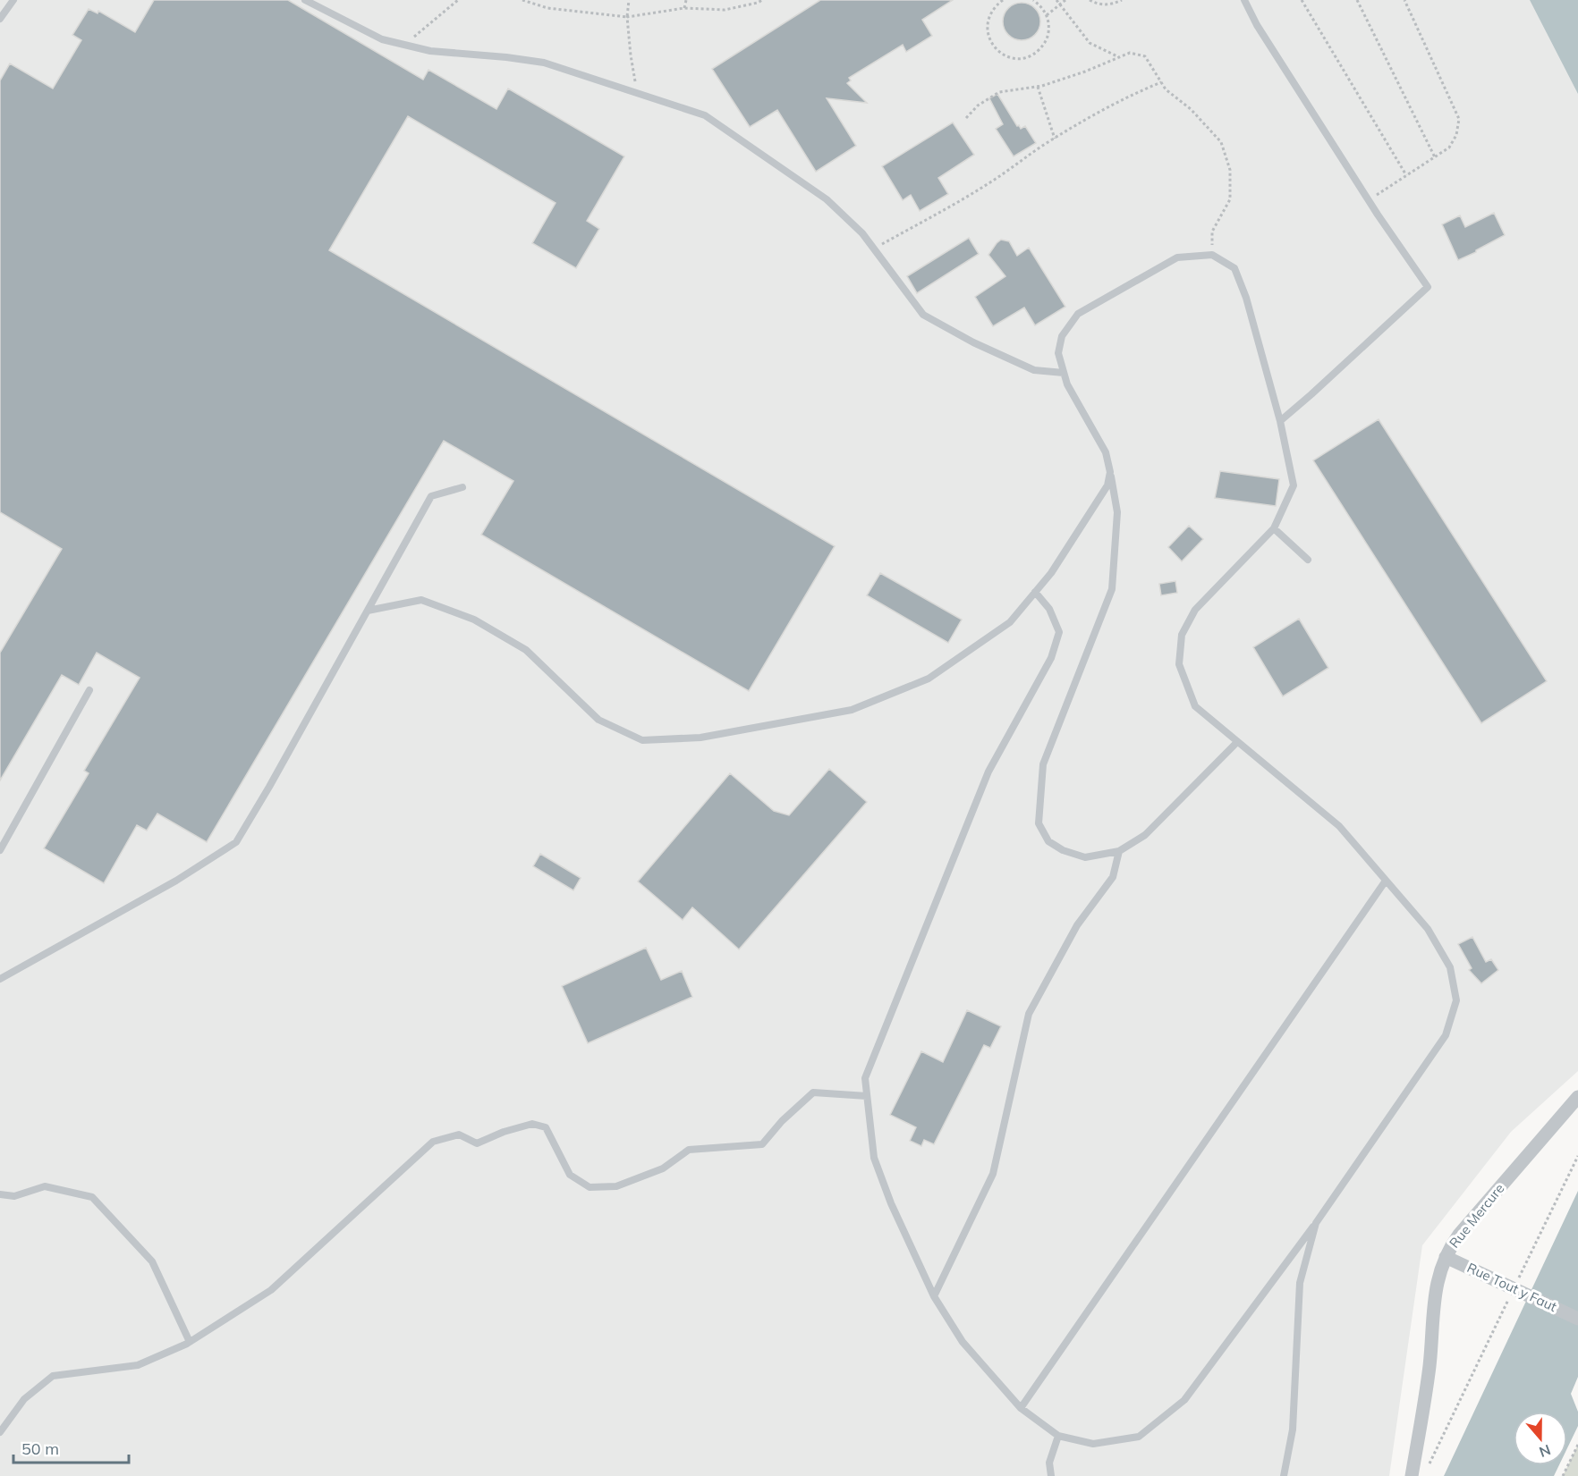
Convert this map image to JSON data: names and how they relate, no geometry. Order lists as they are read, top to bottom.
{
  "streets": {
    "street": ["Rue Mercure", "Rue Tout y Faut"]
  },
  "crossings": [
    ["Rue Mercure", "Rue Tout y Faut"]
  ],
  "scale_bar": "50 m",
  "north": "bottom"
}
